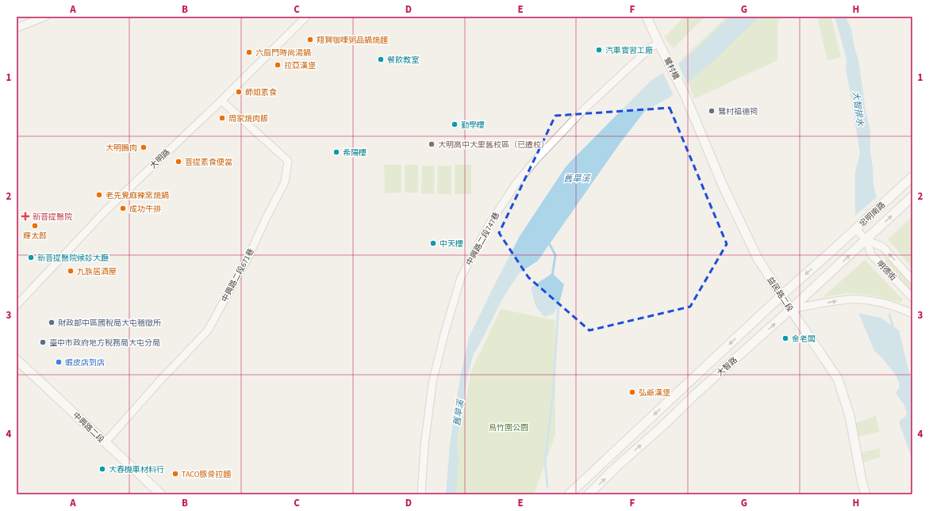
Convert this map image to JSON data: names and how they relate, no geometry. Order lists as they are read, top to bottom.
{
  "streets": {
    "street": [
      "鷺村橋",
      "大明路",
      "忠明南路",
      "中興路二段747巷",
      "明德街",
      "中興路二段671巷",
      "益民路二段",
      "大智路",
      "中興路二段"
    ]
  },
  "crossings": [
    ["鷺村橋", "中興路二段747巷"],
    ["鷺村橋", "益民路二段"],
    ["大明路", "中興路二段671巷"],
    ["忠明南路", "明德街"],
    ["忠明南路", "大智路"],
    ["明德街", "大智路"],
    ["中興路二段671巷", "中興路二段"],
    ["益民路二段", "大智路"]
  ],
  "water": ["大智排水", "舊旱溪"],
  "parks": ["鳥竹圍公園"],
  "places": {
    "other": [
      "翔賀咖哩粥品鍋燒麵",
      "汽車實習工廠",
      "六扇門時尚湯鍋",
      "餐飲教室",
      "拉亞漢堡",
      "師姐素食",
      "鷺村福德祠",
      "周家燒肉飯",
      "勤學樓",
      "大明高中大里舊校區（已遷校）",
      "大明鵝肉",
      "希陽樓",
      "菩提素食便當",
      "老先覺麻辣窯燒鍋",
      "成功牛排",
      "輝太郎",
      "中天樓",
      "新菩提醫院候診大廳",
      "九族居酒屋",
      "財政部中區國稅局大屯稽徵所",
      "金老闆",
      "臺中市政府地方稅務局大屯分局",
      "蝦皮店到店",
      "弘爺漢堡",
      "大春機車材料行",
      "TACO豚骨拉麵"
    ],
    "health": ["新菩提醫院"]
  },
  "grid": {
    "columns": [
      "A",
      "B",
      "C",
      "D",
      "E",
      "F",
      "G",
      "H"
    ],
    "rows": [
      "1",
      "2",
      "3",
      "4"
    ]
  }
}
